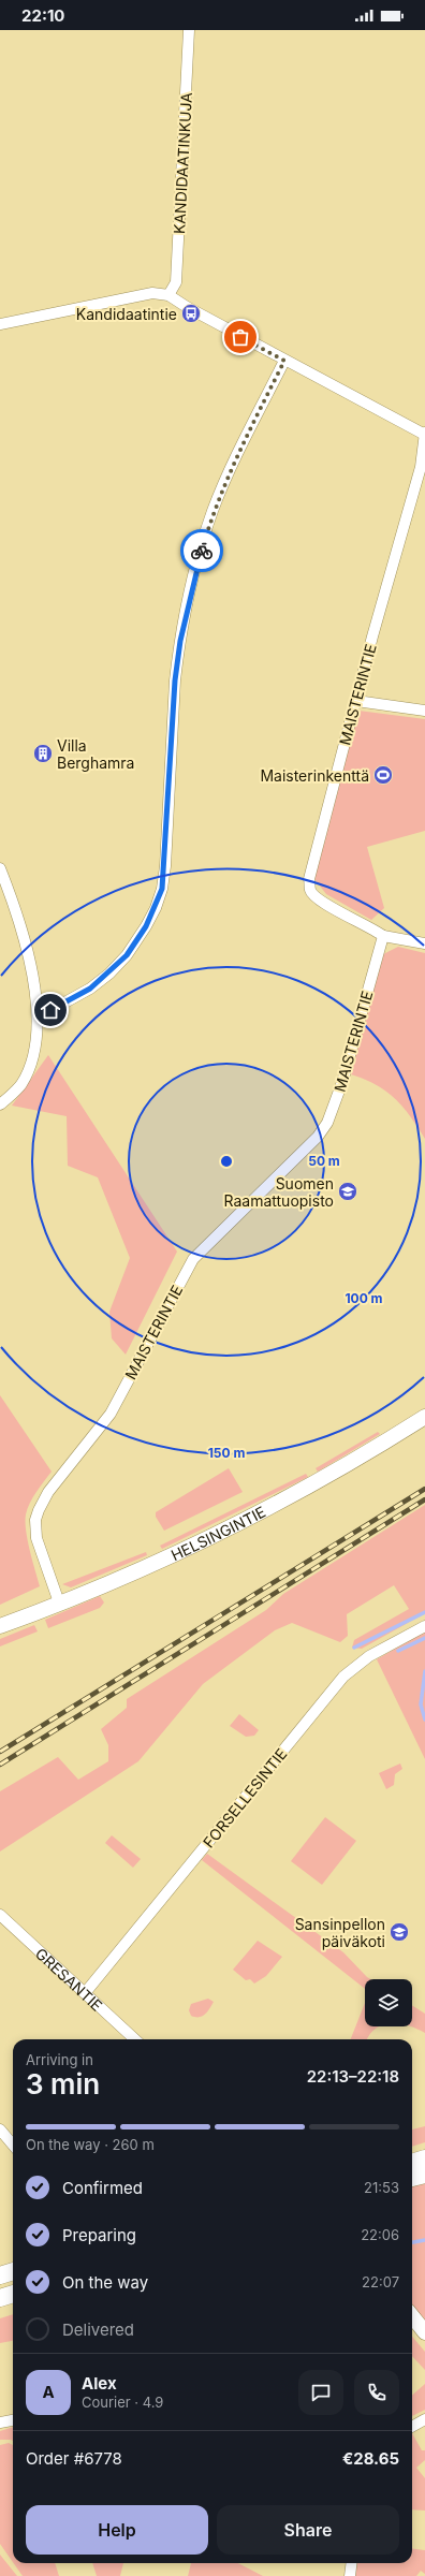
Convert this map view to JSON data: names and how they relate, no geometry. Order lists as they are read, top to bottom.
{
  "streets": {
    "main road": ["HELSINGINTIE"],
    "street": [
      "KANDIDAATINKUJA",
      "MAISTERINTIE",
      "FORSELLESINTIE",
      "GRESANTIE"
    ]
  },
  "crossings": [
    ["MAISTERINTIE", "HELSINGINTIE"],
    ["FORSELLESINTIE", "GRESANTIE"]
  ],
  "places": {
    "bus stop": ["Kandidaatintie"],
    "building": ["Villa Berghamra"],
    "sports": ["Maisterinkenttä"],
    "school or university": ["Suomen Raamattuopisto", "Sansinpellon päiväkoti"]
  },
  "page": {
    "status": "22:10",
    "heading": ["3 min", "Arriving in", "22:13–22:18"],
    "panel": [
      "Alex",
      "Courier · 4.9",
      "Order #6778",
      "€28.65"
    ],
    "bar": "On the way · 260 m",
    "list": [
      ["Confirmed", "21:53"],
      ["Preparing", "22:06"],
      ["On the way", "22:07"],
      "Delivered"
    ],
    "round": "A",
    "buttons": ["Help", "Share"]
  },
  "rings": ["50 m", "100 m", "150 m"]
}
